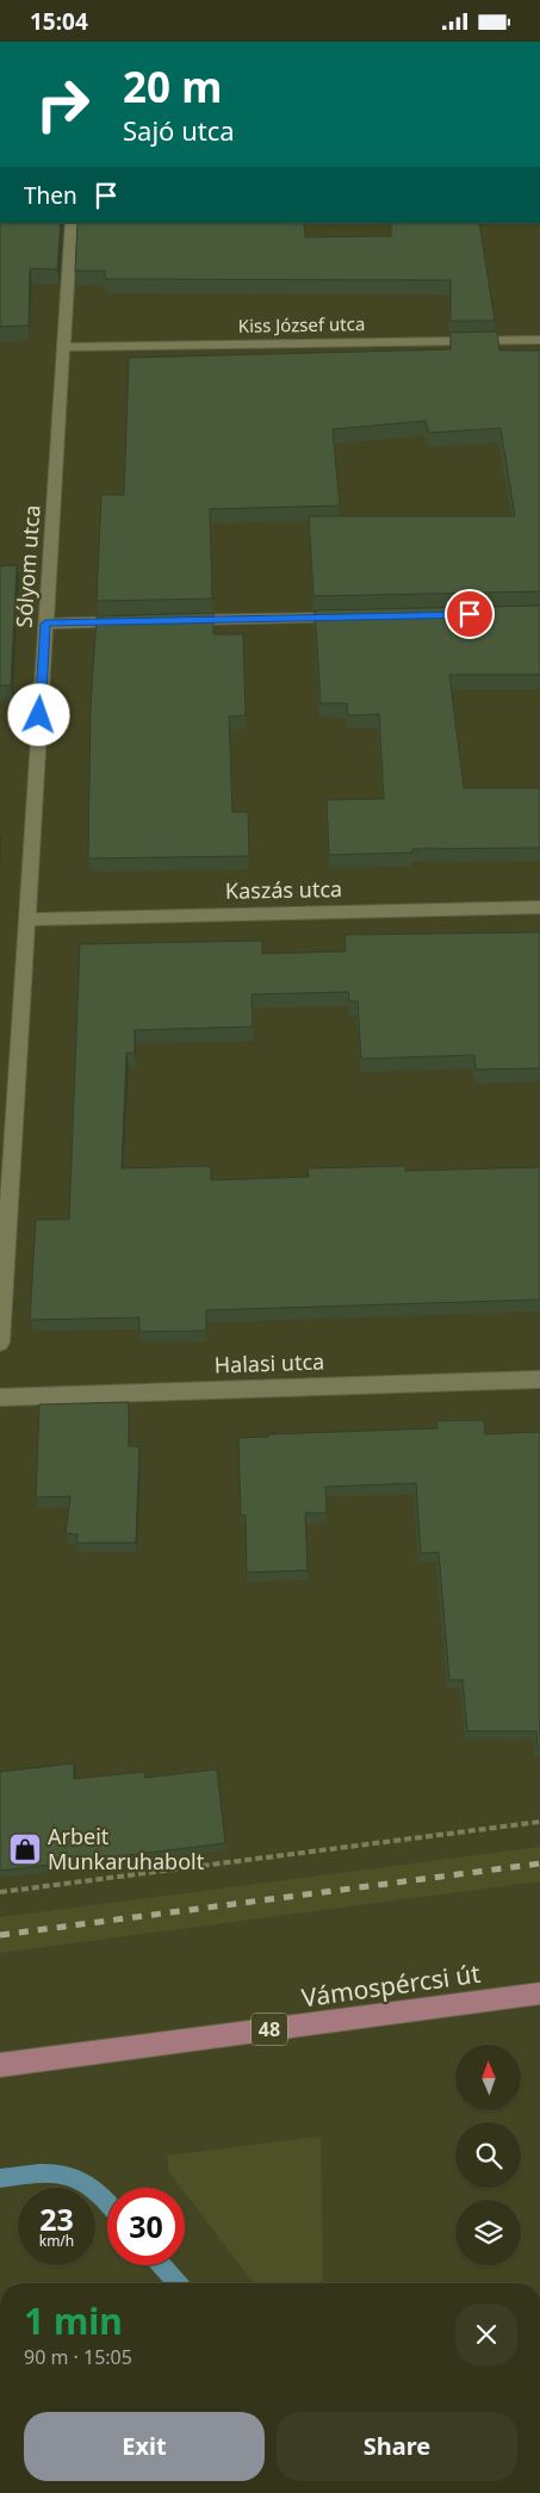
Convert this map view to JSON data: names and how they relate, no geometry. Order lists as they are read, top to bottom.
{
  "streets": {
    "main road": ["Vámospércsi út", "48"],
    "street": [
      "Kiss József utca",
      "Sólyom utca",
      "Kaszás utca",
      "Halasi utca"
    ]
  },
  "crossings": [
    ["Kiss József utca", "Sólyom utca"],
    ["Sólyom utca", "Kaszás utca"]
  ],
  "places": {
    "shop": ["Arbeit Munkaruhabolt"]
  },
  "north": "top",
  "page": {
    "status": "15:04",
    "turn": ["20 m", "Sajó utca"],
    "then": "Then",
    "speed": "23 km/h",
    "limit": "30",
    "heading": ["1 min", "90 m · 15:05"],
    "buttons": ["Exit", "Share"]
  }
}
